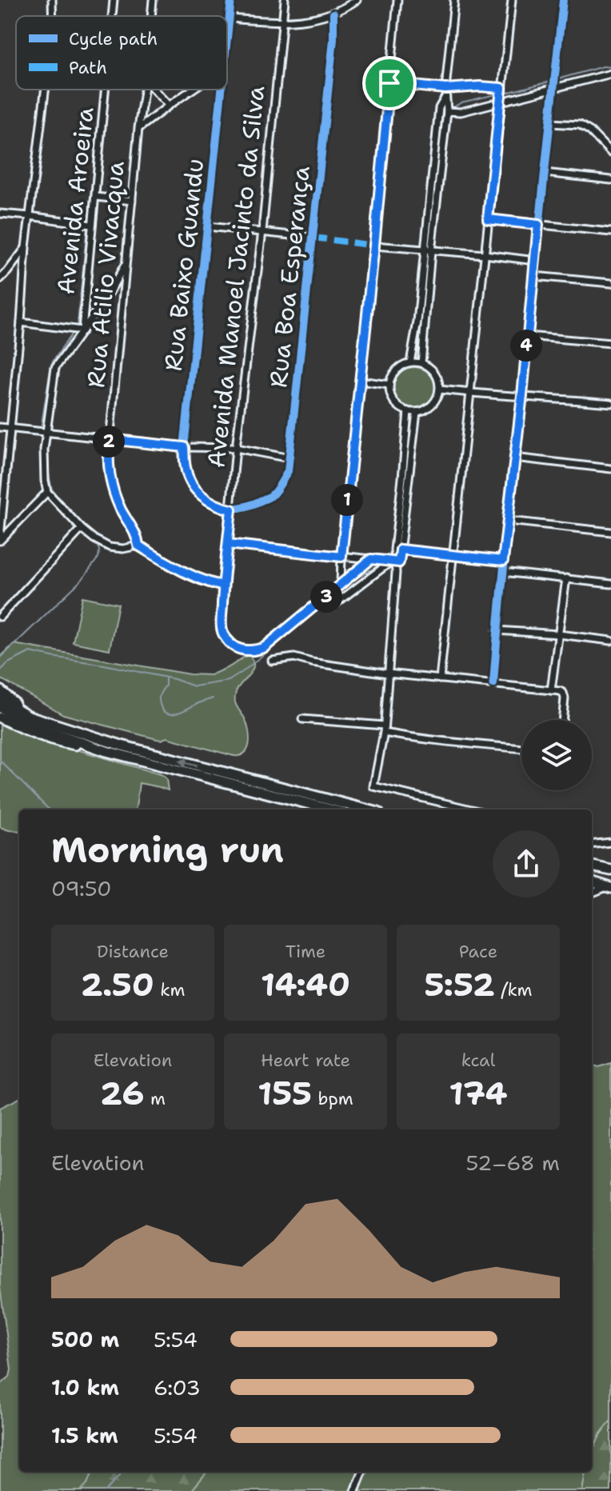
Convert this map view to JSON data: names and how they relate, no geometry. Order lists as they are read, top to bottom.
{
  "streets": {
    "street": [
      "Avenida Aroeira",
      "Rua Baixo Guandu",
      "Rua Atilio Vivacqua",
      "Avenida Manoel Jacinto da Silva",
      "Rua Boa Esperança"
    ]
  },
  "crossings": [
    ["Rua Baixo Guandu", "Avenida Manoel Jacinto da Silva"],
    ["Rua Baixo Guandu", "Rua Boa Esperança"],
    ["Avenida Manoel Jacinto da Silva", "Rua Boa Esperança"]
  ],
  "legend": ["Cycle path", "Path"],
  "page": {
    "pins": [
      "4",
      "2",
      "1",
      "3"
    ],
    "heading": ["Morning run", "09:50"],
    "stats": [
      ["Distance", "2.50 km"],
      ["Time", "14:40"],
      ["Pace", "5:52 /km"],
      ["Elevation", "26 m"],
      ["Heart rate", "155 bpm"],
      ["kcal", "174"]
    ],
    "chart": ["Elevation", "52–68 m"],
    "list": [
      {
        "name": "500 m",
        "note": "5:54"
      },
      {
        "name": "1.0 km",
        "note": "6:03"
      },
      {
        "name": "1.5 km",
        "note": "5:54"
      }
    ]
  }
}
